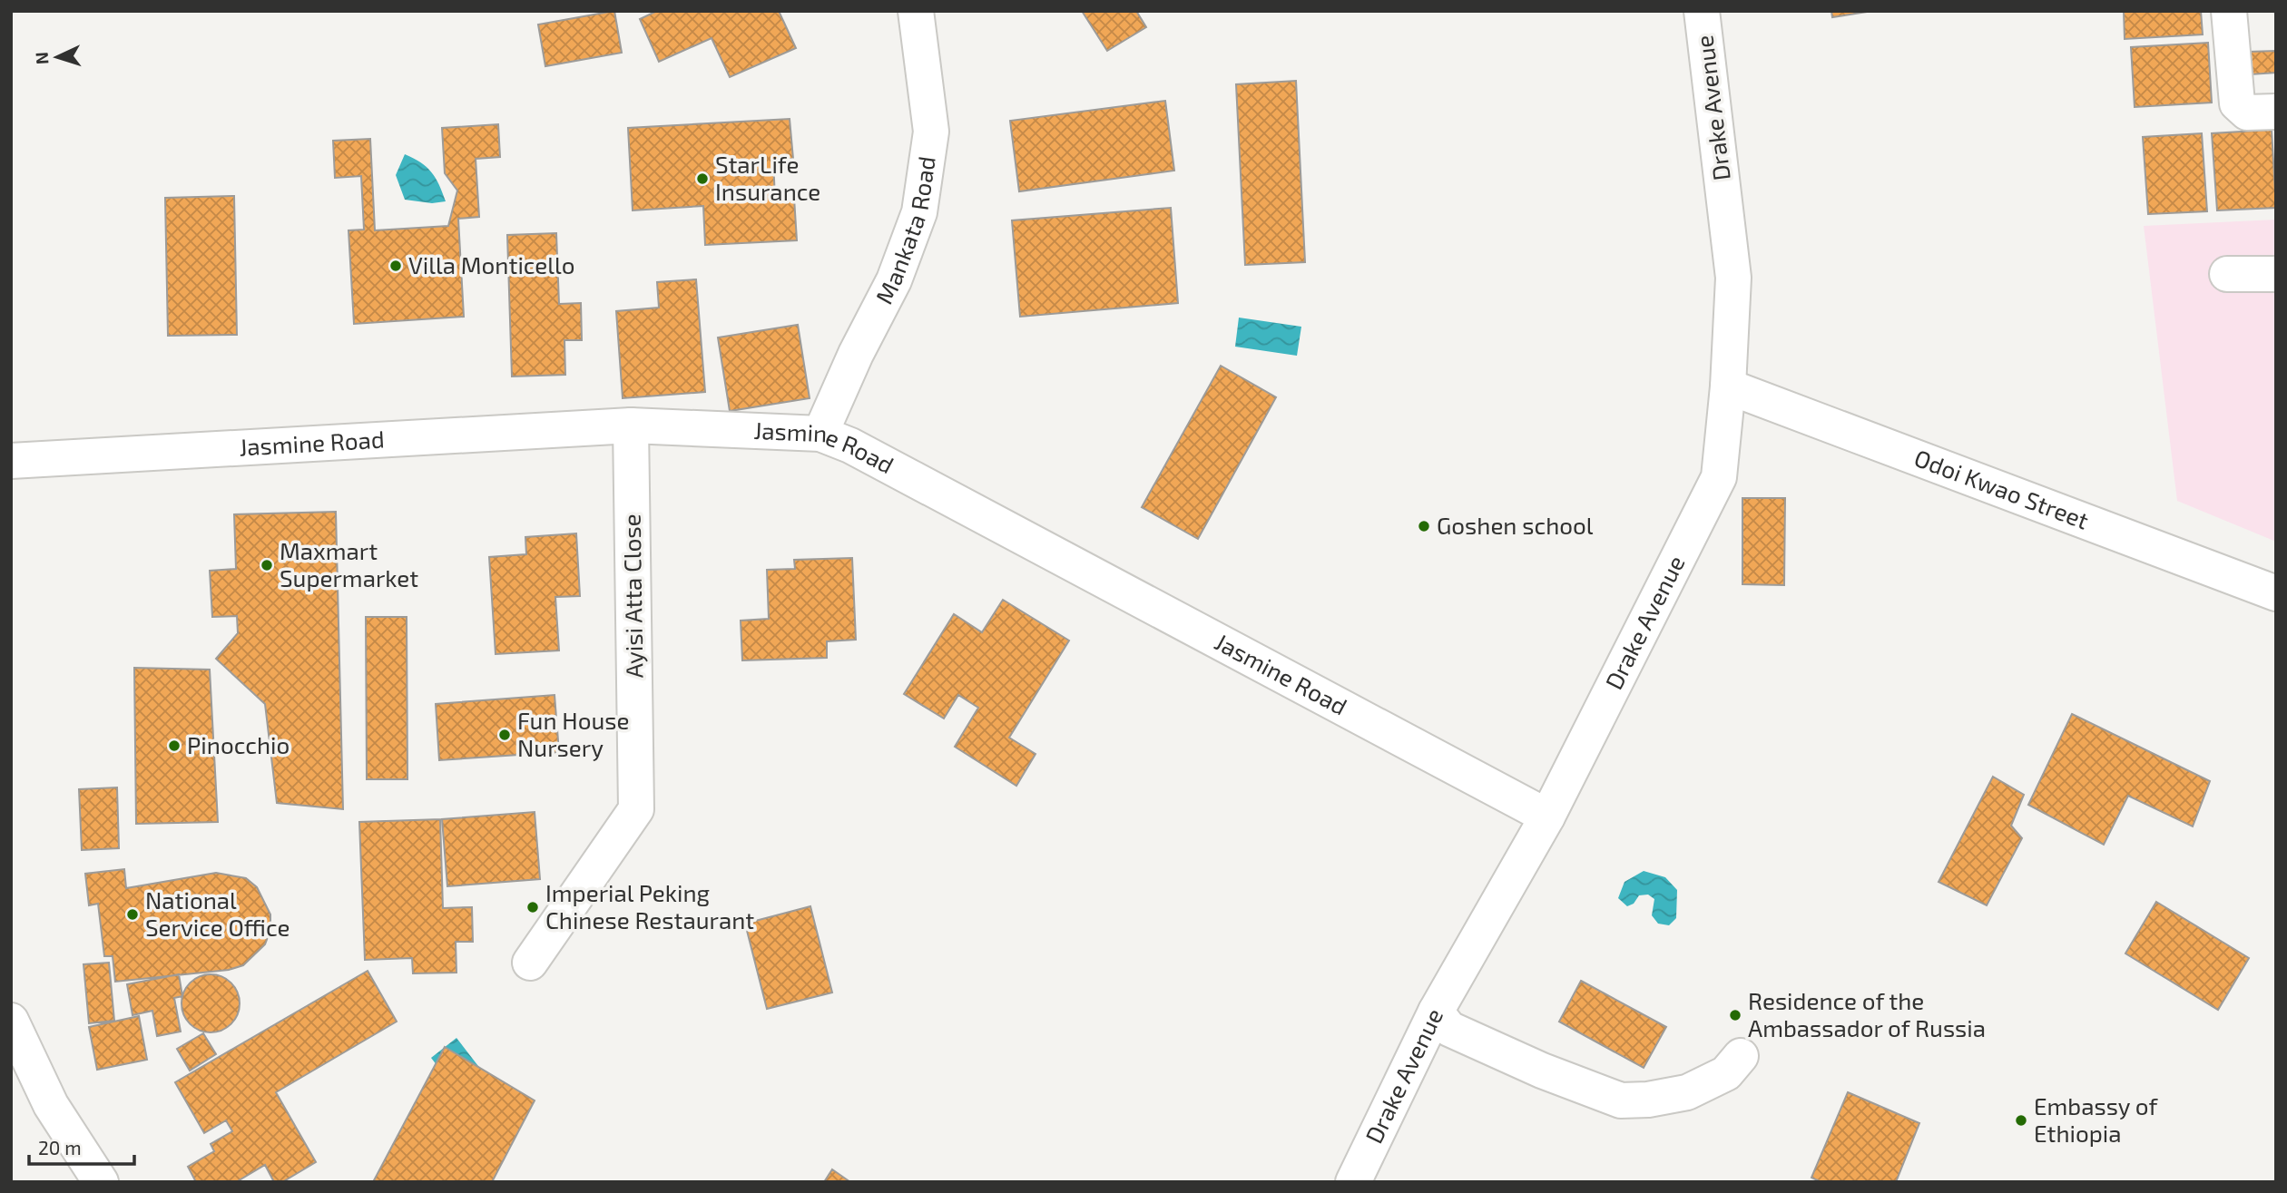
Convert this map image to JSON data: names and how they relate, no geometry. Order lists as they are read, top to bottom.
{
  "streets": {
    "street": [
      "Drake Avenue",
      "Mankata Road",
      "Jasmine Road",
      "Odoi Kwao Street",
      "Ayisi Atta Close"
    ]
  },
  "crossings": [
    ["Drake Avenue", "Jasmine Road"],
    ["Drake Avenue", "Odoi Kwao Street"],
    ["Mankata Road", "Jasmine Road"],
    ["Jasmine Road", "Ayisi Atta Close"]
  ],
  "places": [
    "StarLife Insurance",
    "Villa Monticello",
    "Goshen school",
    "Maxmart Supermarket",
    "Fun House Nursery",
    "Pinocchio",
    "Imperial Peking Chinese Restaurant",
    "National Service Office",
    "Residence of the Ambassador of Russia",
    "Embassy of Ethiopia"
  ],
  "scale_bar": "20 m",
  "north": "left"
}
